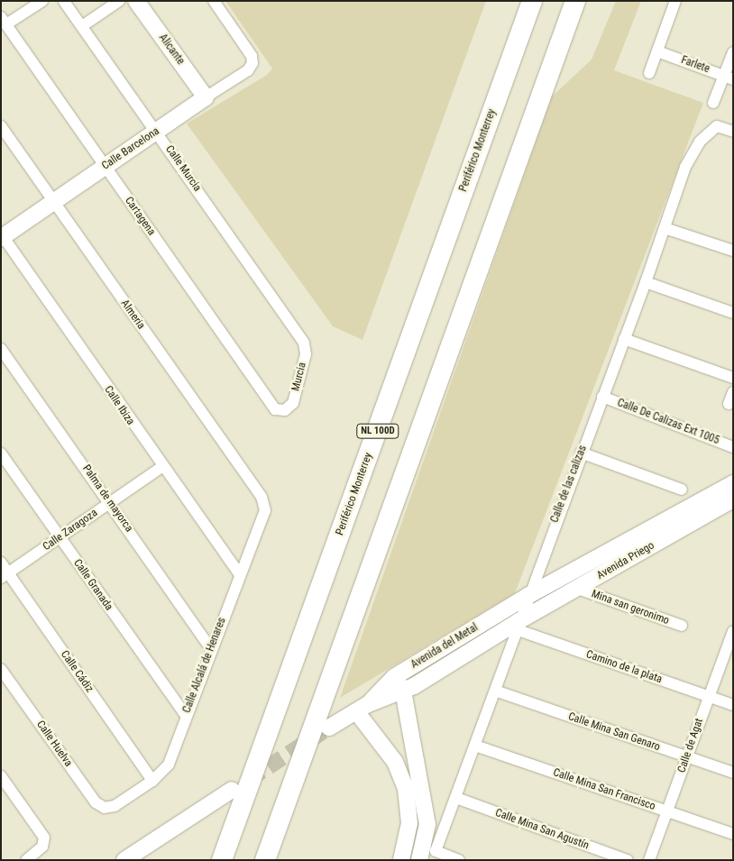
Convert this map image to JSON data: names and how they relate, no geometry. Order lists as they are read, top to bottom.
{
  "streets": {
    "highway": ["Periférico Monterrey", "NL 100D"],
    "street": [
      "Alicante",
      "Farlete",
      "Calle Barcelona",
      "Calle Murcia",
      "Cartagena",
      "Almeria",
      "Murcia",
      "Calle Ibiza",
      "Calle De Calizas Ext 1005",
      "Calle de las calizas",
      "Palma de mayorca",
      "Calle Zaragoza",
      "Avenida Priego",
      "Calle Granada",
      "Mina san geronimo",
      "Avenida del Metal",
      "Calle Alcalá de Henares",
      "Camino de la plata",
      "Calle Cádiz",
      "Calle Mina San Genaro",
      "Calle Huelva",
      "Calle de Agat",
      "Calle Mina San Francisco",
      "Calle Mina San Agustín"
    ]
  },
  "crossings": [
    ["Alicante", "Calle Barcelona"],
    ["Calle Barcelona", "Calle Murcia"],
    ["Calle Barcelona", "Cartagena"],
    ["Calle Barcelona", "Almeria"],
    ["Calle Barcelona", "Calle Ibiza"],
    ["Calle Murcia", "Murcia"],
    ["Cartagena", "Murcia"],
    ["Almeria", "Calle Alcalá de Henares"],
    ["Calle Ibiza", "Calle Zaragoza"],
    ["Calle Ibiza", "Calle Alcalá de Henares"],
    ["Calle De Calizas Ext 1005", "Calle de las calizas"],
    ["Calle de las calizas", "Avenida Priego"],
    ["Calle de las calizas", "Avenida del Metal"],
    ["Calle de las calizas", "Camino de la plata"],
    ["Calle de las calizas", "Calle Mina San Genaro"],
    ["Calle de las calizas", "Calle Mina San Francisco"],
    ["Calle de las calizas", "Calle Mina San Agustín"],
    ["Palma de mayorca", "Calle Zaragoza"],
    ["Palma de mayorca", "Calle Alcalá de Henares"],
    ["Calle Zaragoza", "Calle Granada"],
    ["Calle Zaragoza", "Calle Cádiz"],
    ["Avenida Priego", "Mina san geronimo"],
    ["Avenida Priego", "Avenida del Metal"],
    ["Avenida Priego", "Camino de la plata"],
    ["Calle Granada", "Calle Alcalá de Henares"],
    ["Avenida del Metal", "Camino de la plata"],
    ["Calle Alcalá de Henares", "Calle Cádiz"],
    ["Calle Alcalá de Henares", "Calle Huelva"],
    ["Camino de la plata", "Calle de Agat"],
    ["Calle Mina San Genaro", "Calle de Agat"],
    ["Calle de Agat", "Calle Mina San Francisco"]
  ]
}
